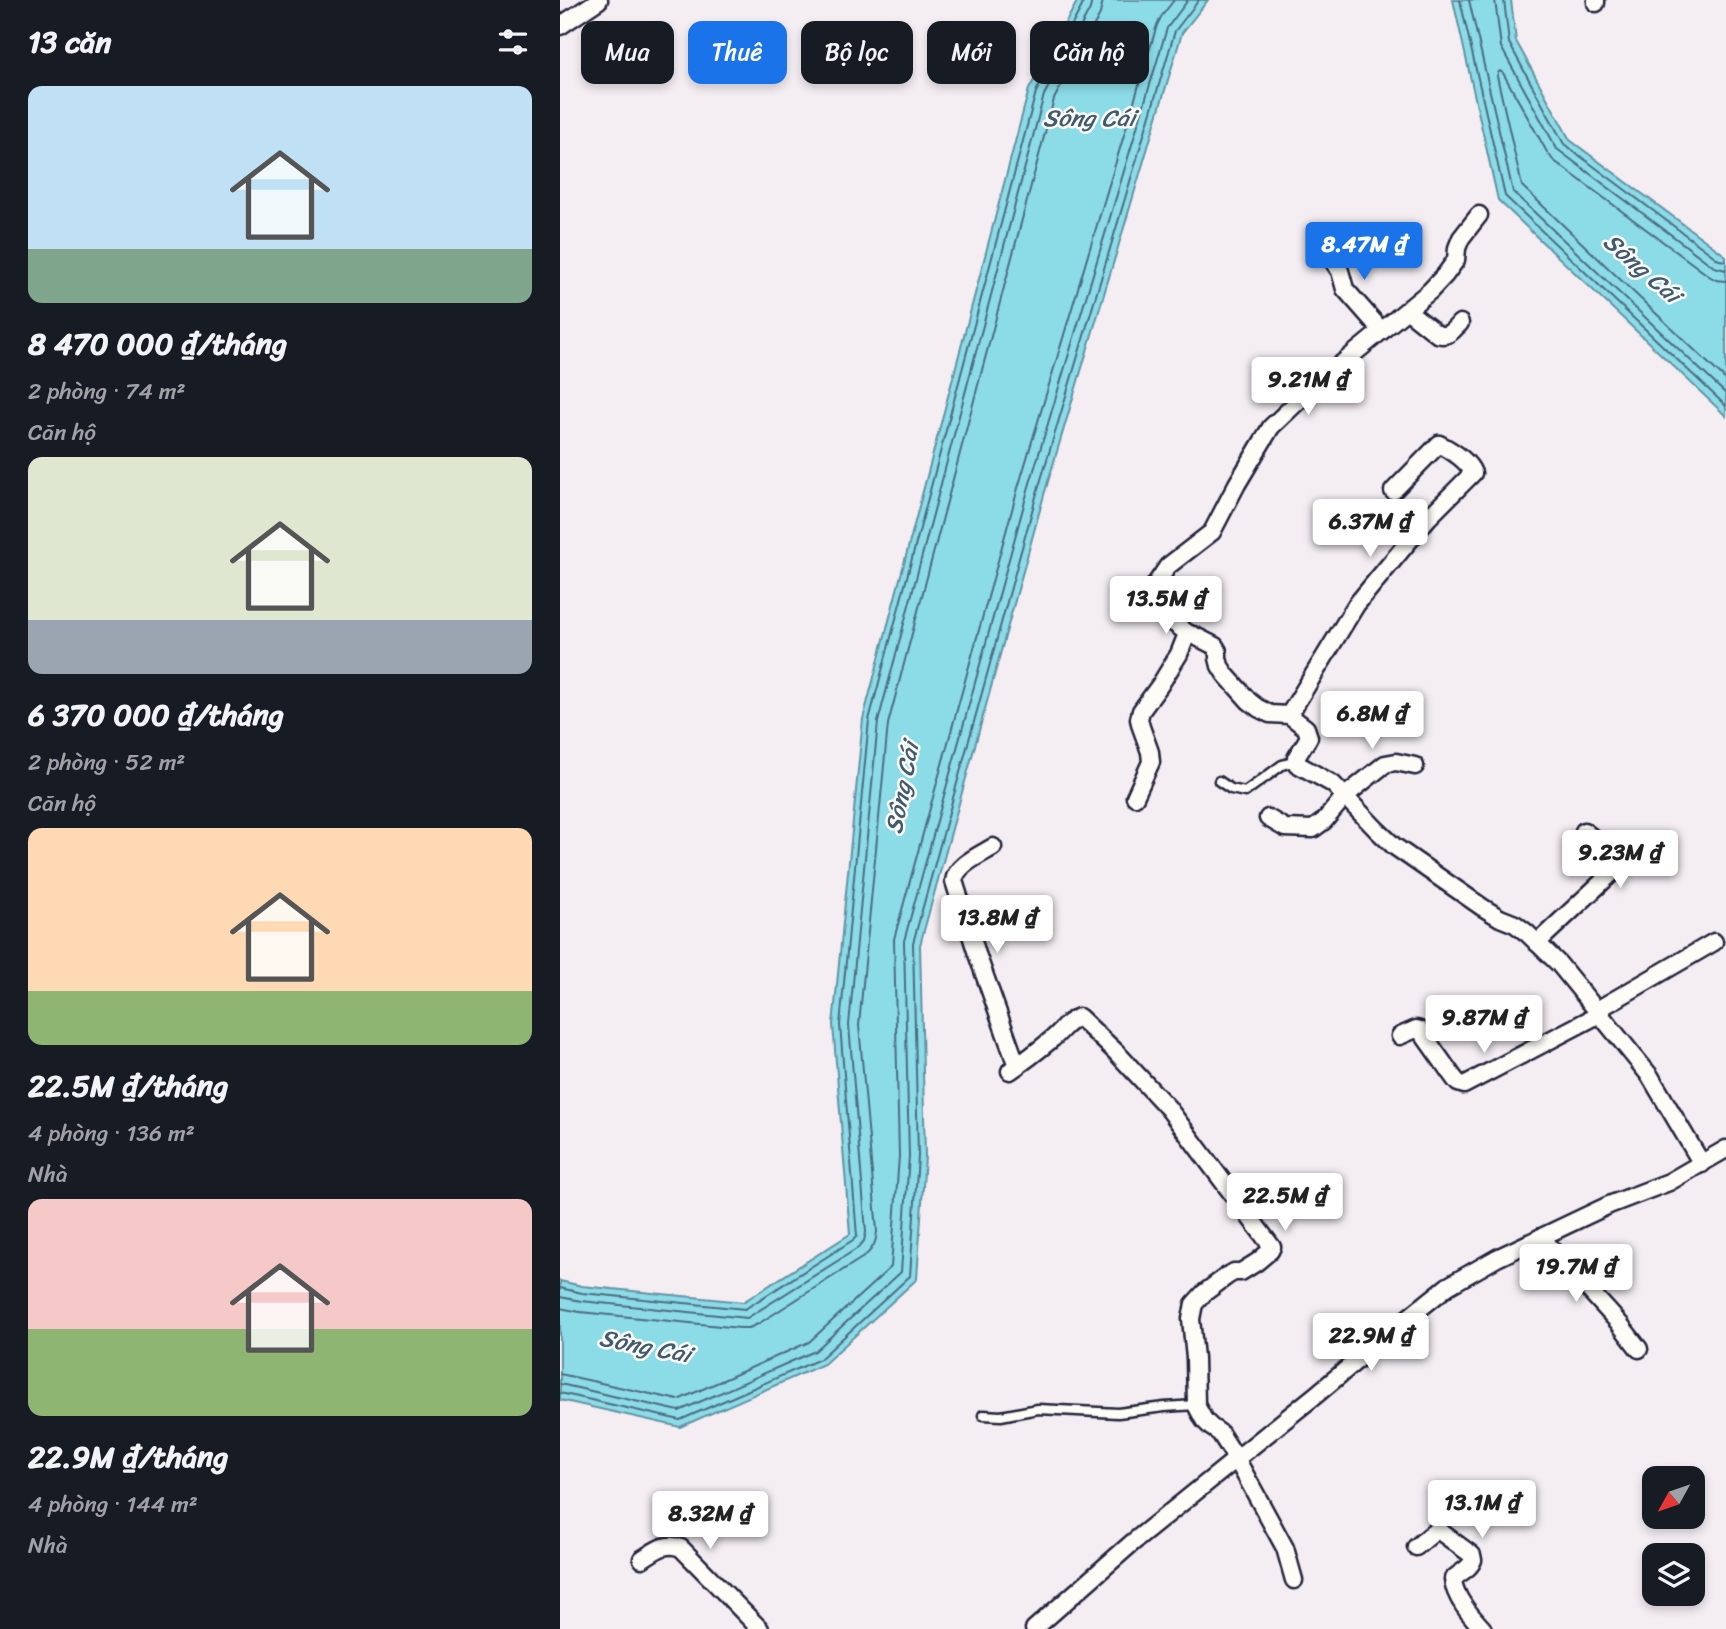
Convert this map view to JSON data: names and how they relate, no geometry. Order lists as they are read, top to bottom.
{
  "water": ["Sông Cái"],
  "north": "bottom left",
  "page": {
    "heading": "13 căn",
    "chip": [
      "Mua",
      "Thuê",
      "Bộ lọc",
      "Mới",
      "Căn hộ"
    ],
    "list": [
      {
        "name": "8 470 000 ₫/tháng",
        "note": "2 phòng · 74 m² · Căn hộ"
      },
      {
        "name": "6 370 000 ₫/tháng",
        "note": "2 phòng · 52 m² · Căn hộ"
      },
      {
        "name": "22.5M ₫/tháng",
        "note": "4 phòng · 136 m² · Nhà"
      },
      {
        "name": "22.9M ₫/tháng",
        "note": "4 phòng · 144 m² · Nhà"
      }
    ],
    "price": [
      "8.47M ₫",
      "9.21M ₫",
      "6.37M ₫",
      "13.5M ₫",
      "6.8M ₫",
      "9.23M ₫",
      "13.8M ₫",
      "9.87M ₫",
      "22.5M ₫",
      "19.7M ₫",
      "22.9M ₫",
      "13.1M ₫",
      "8.32M ₫"
    ]
  }
}
